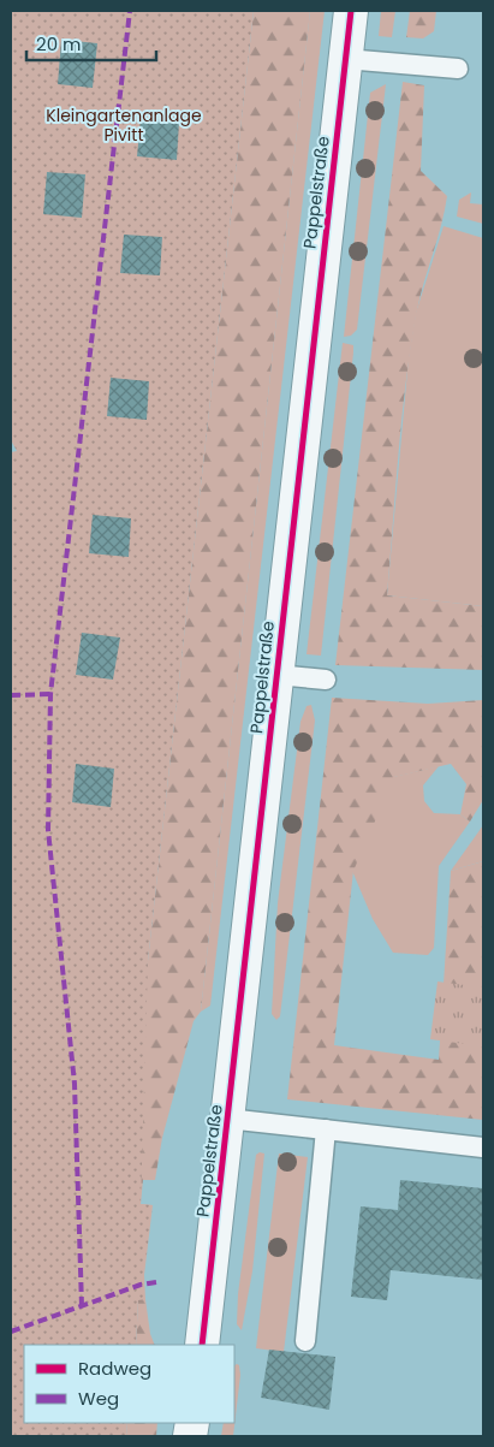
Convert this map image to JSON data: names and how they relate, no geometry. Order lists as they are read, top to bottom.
{
  "streets": {
    "street": ["Pappelstraße"]
  },
  "parks": ["Kleingartenanlage Pivitt"],
  "legend": ["Radweg", "Weg"],
  "scale_bar": "20 m"
}
